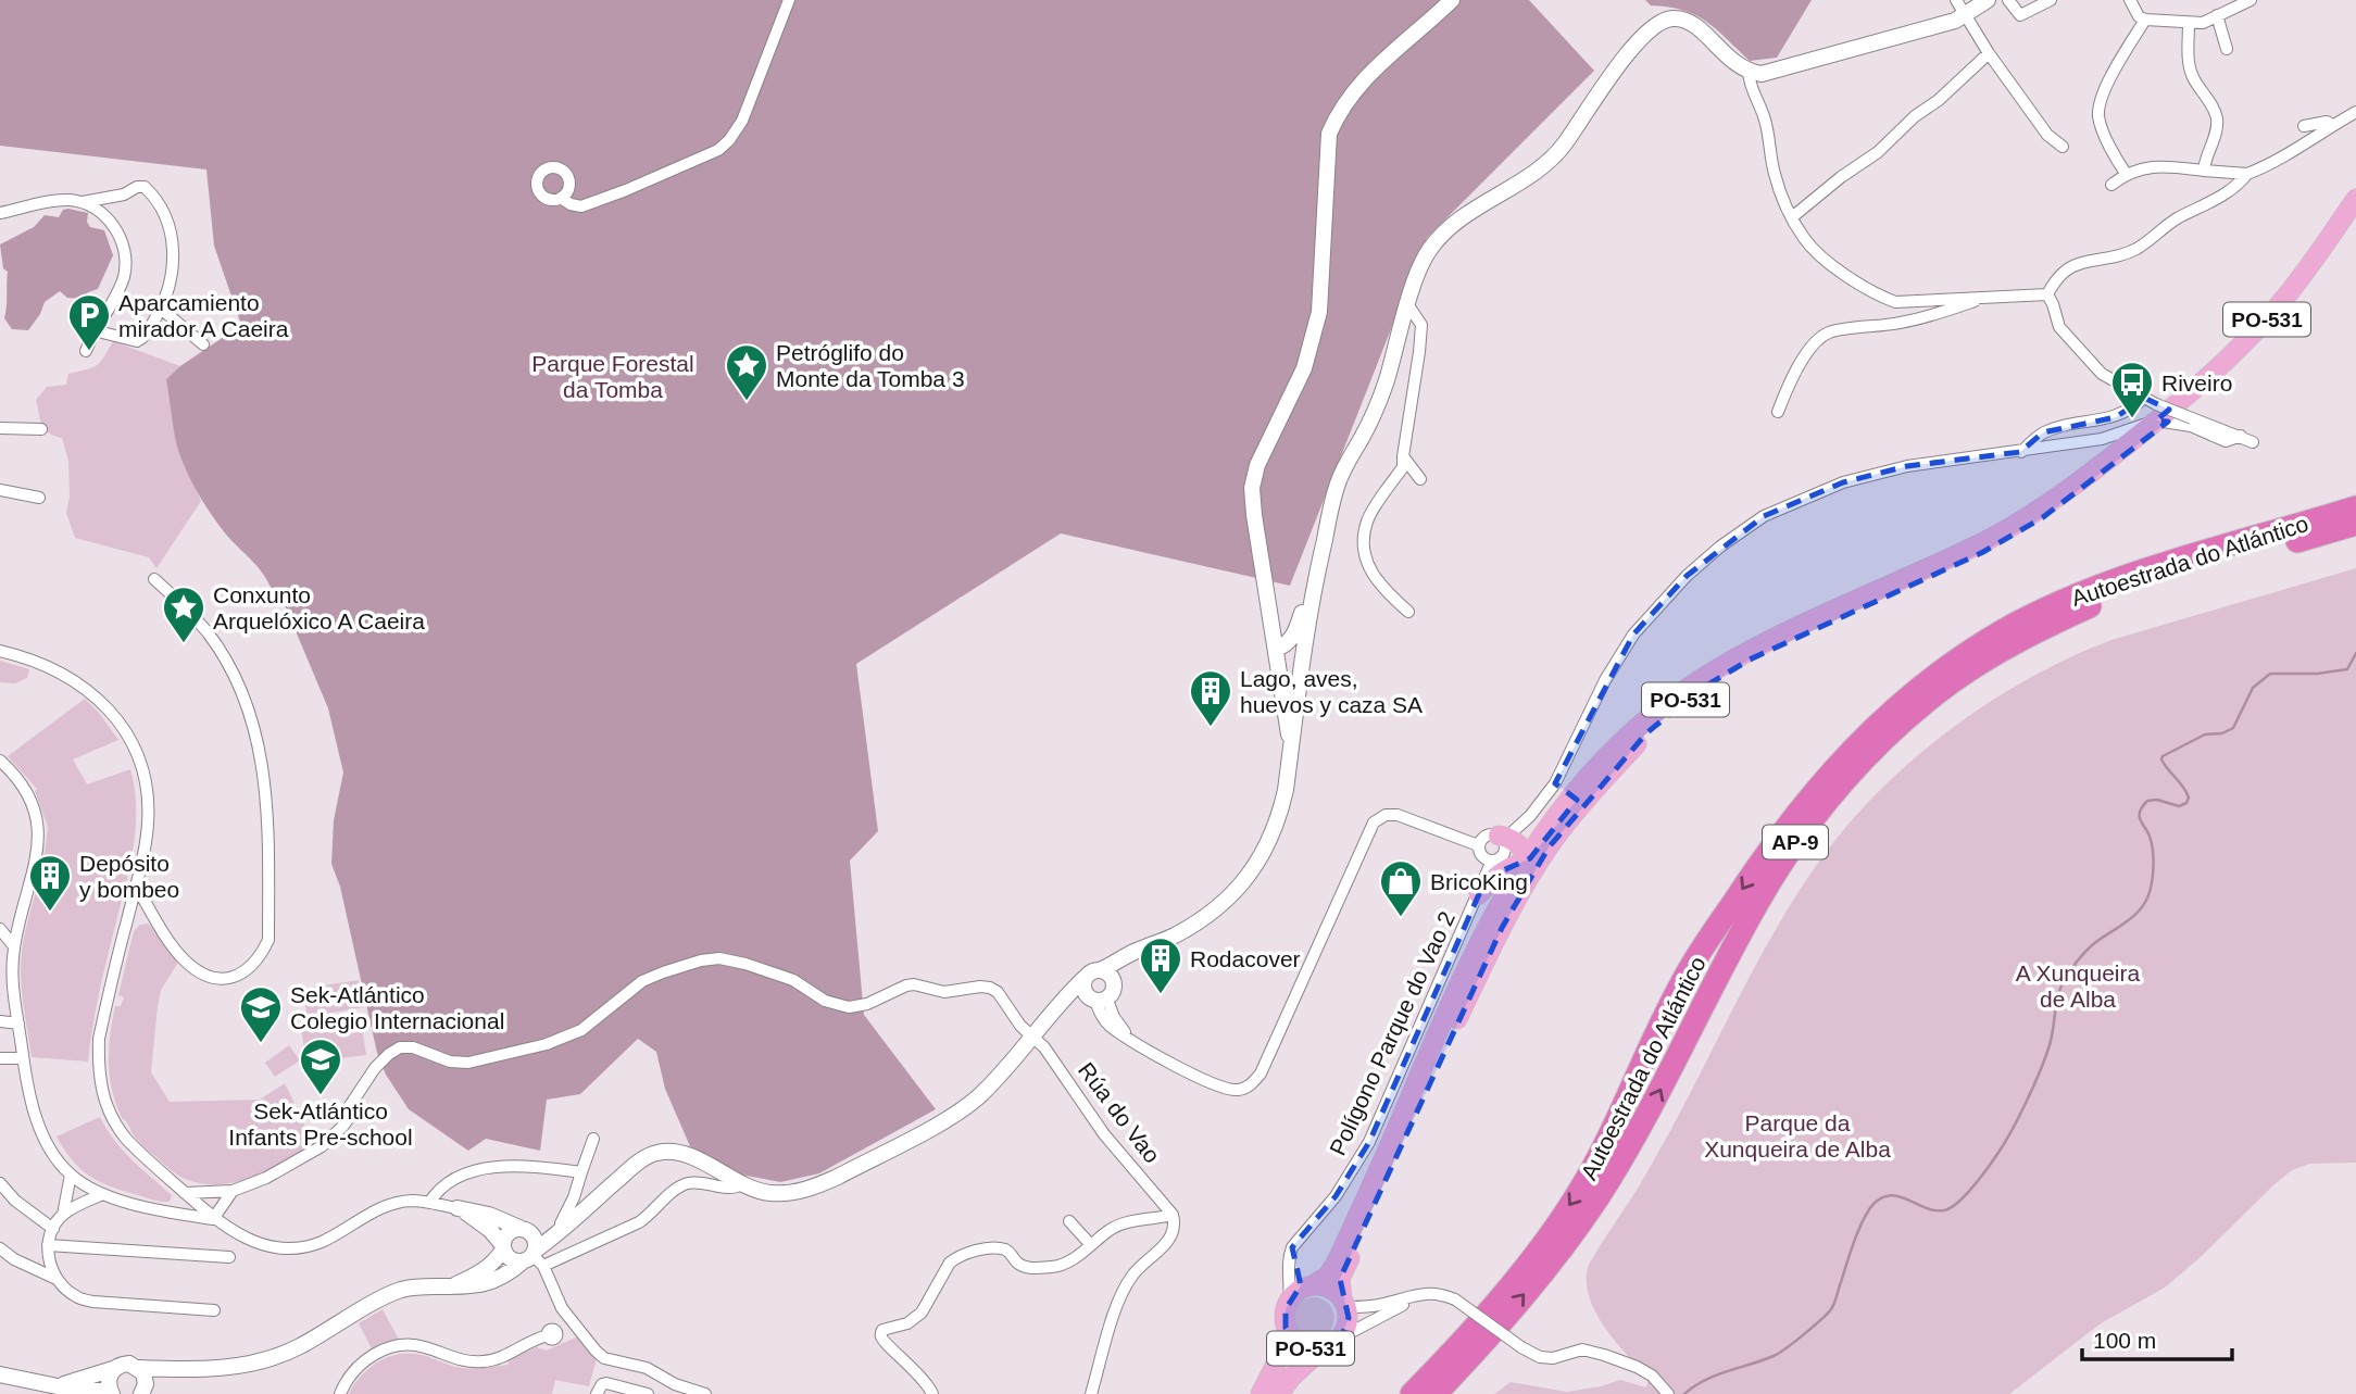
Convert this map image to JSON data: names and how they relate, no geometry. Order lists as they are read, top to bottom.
{
  "streets": {
    "highway": ["Autoestrada do Atlántico", "AP-9"],
    "main road": ["PO-531"],
    "street": ["Polígono Parque do Vao 2", "Rúa do Vao"]
  },
  "parks": ["Parque Forestal da Tomba", "A Xunqueira de Alba", "Parque da Xunqueira de Alba"],
  "places": {
    "parking": ["Aparcamiento mirador A Caeira"],
    "place": ["Petróglifo do Monte da Tomba 3", "Conxunto Arquelóxico A Caeira"],
    "bus stop": ["Riveiro"],
    "building": ["Lago, aves, huevos y caza SA", "Depósito y bombeo", "Rodacover"],
    "shop": ["BricoKing"],
    "school or university": ["Sek-Atlántico Colegio Internacional", "Sek-Atlántico Infants Pre-school"]
  },
  "scale_bar": "100 m"
}
